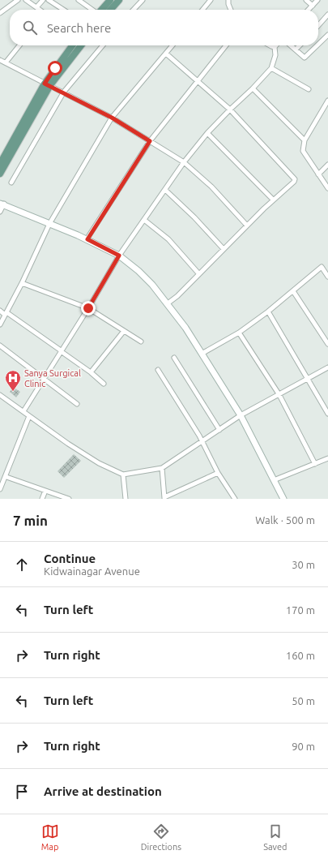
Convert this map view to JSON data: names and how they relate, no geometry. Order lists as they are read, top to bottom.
{
  "places": {
    "hospital": ["Sanya Surgical Clinic"]
  },
  "page": {
    "search": "Search here",
    "heading": ["7 min", "Walk · 500 m"],
    "list": [
      ["Continue", "Kidwainagar Avenue", "30 m"],
      ["Turn left", "170 m"],
      ["Turn right", "160 m"],
      ["Turn left", "50 m"],
      ["Turn right", "90 m"],
      "Arrive at destination"
    ],
    "nav": ["Map", "Directions", "Saved"]
  }
}
